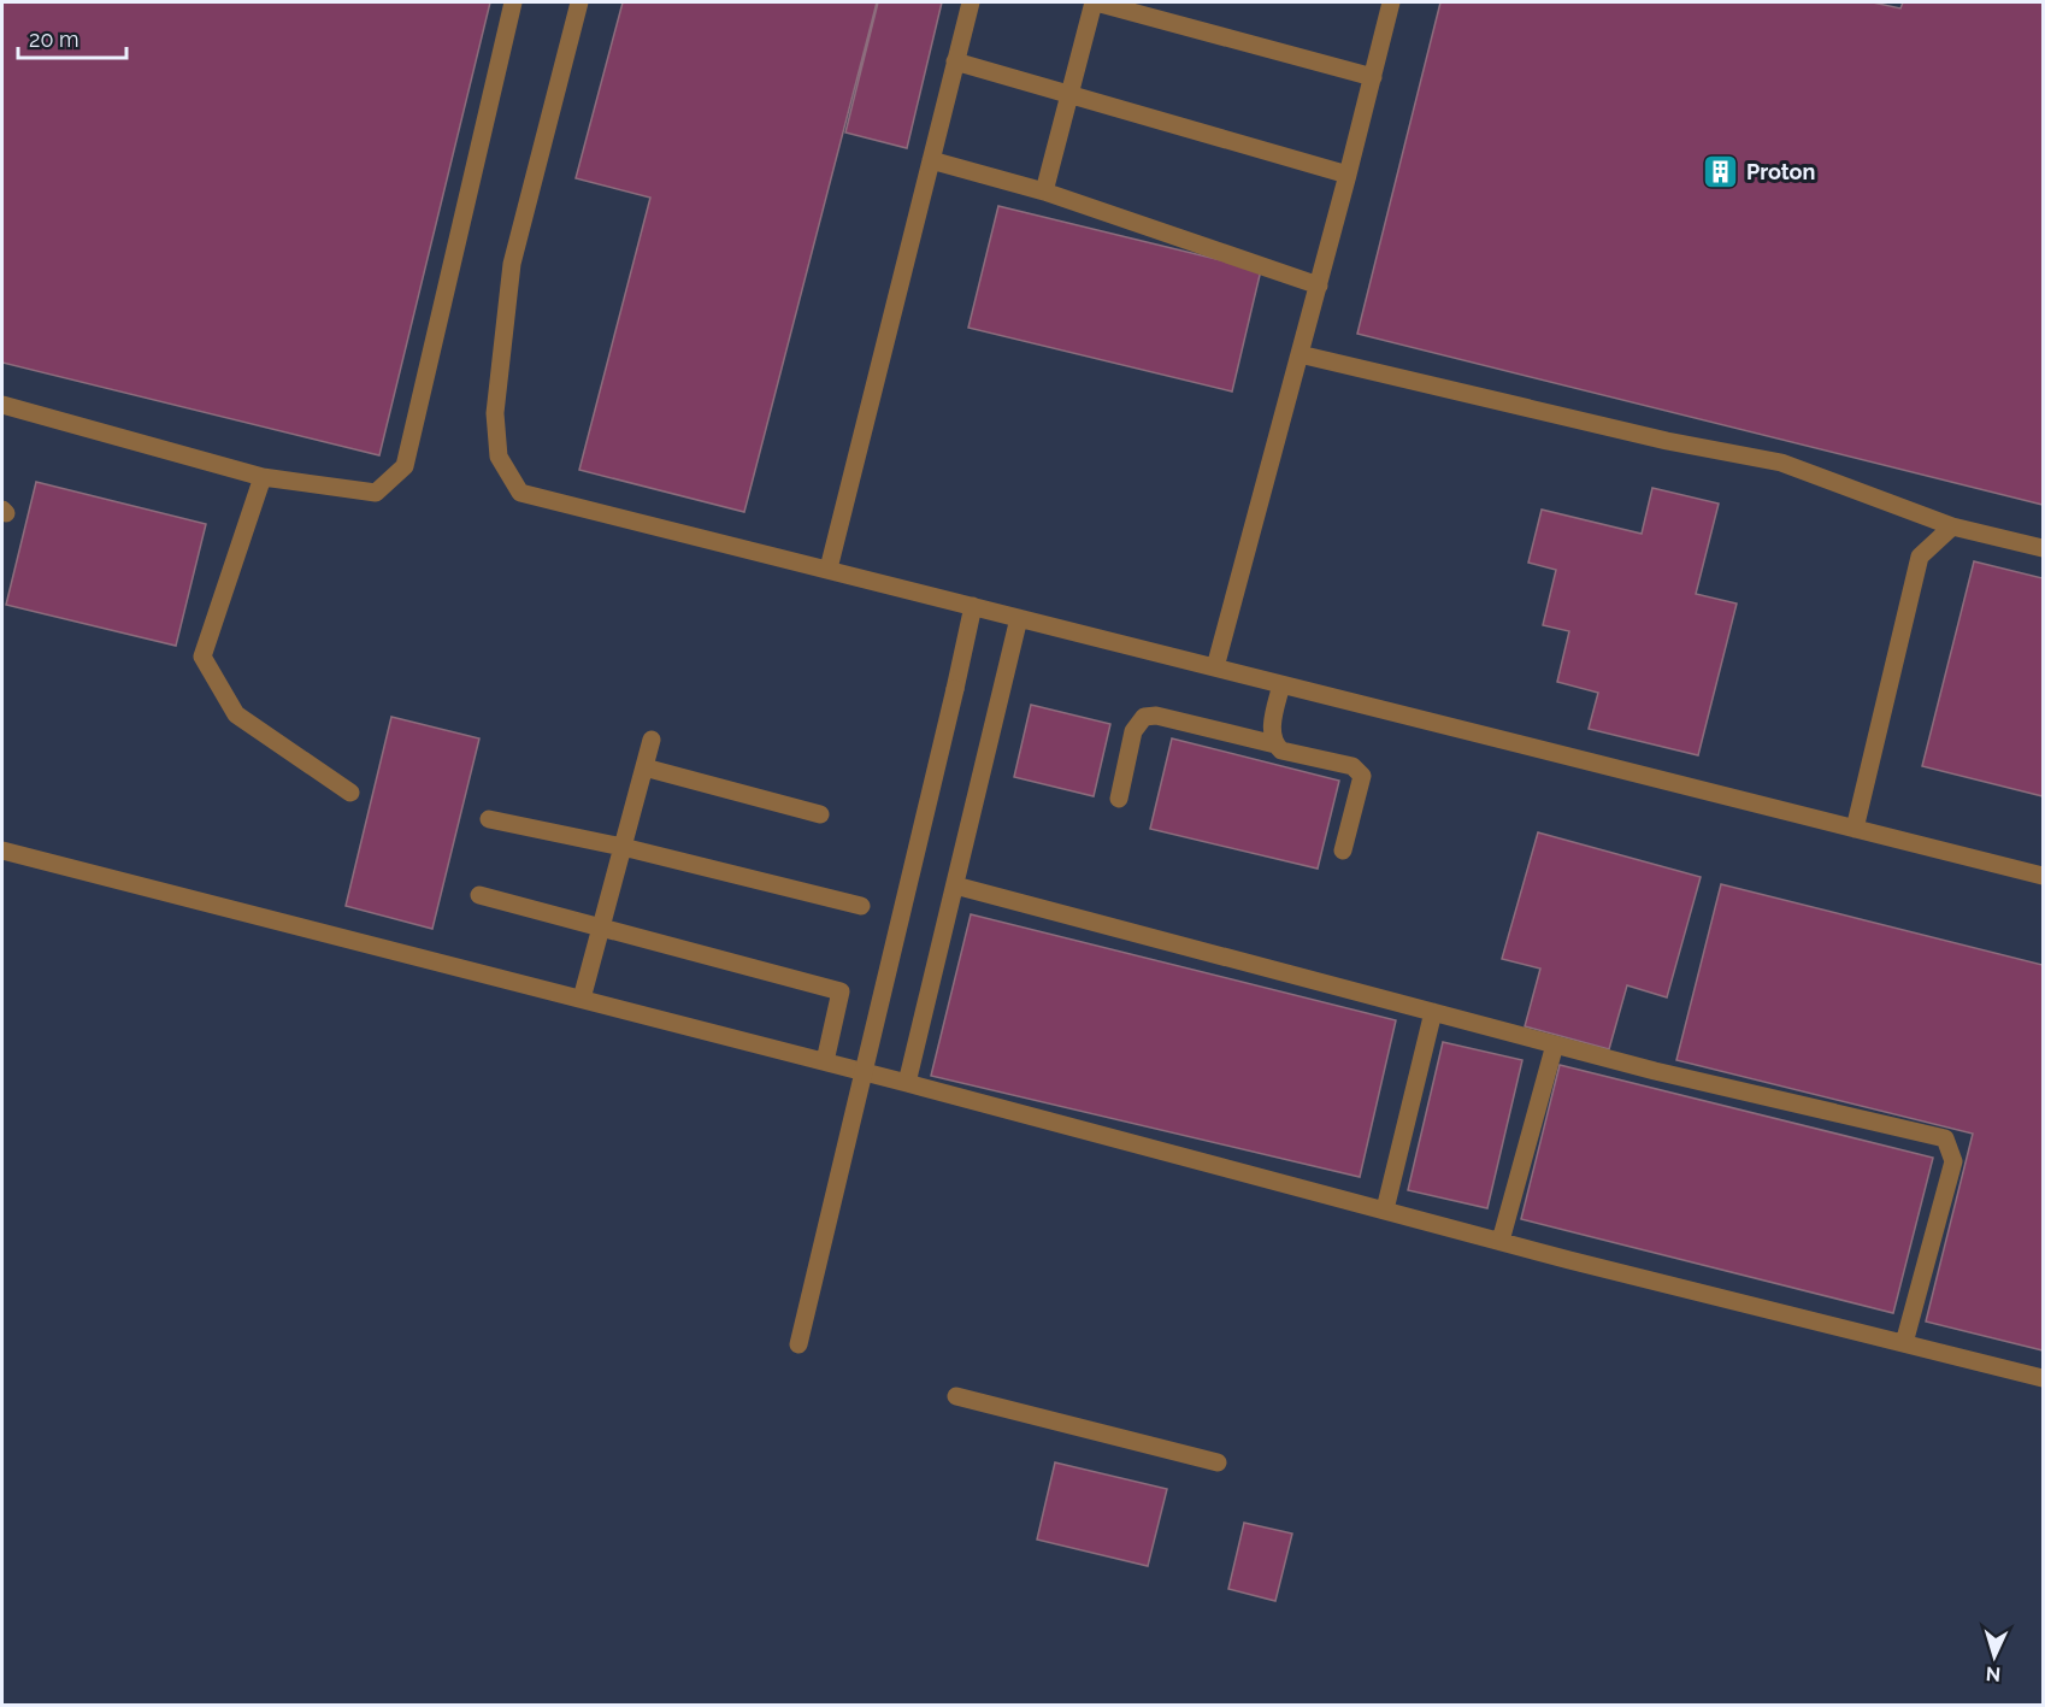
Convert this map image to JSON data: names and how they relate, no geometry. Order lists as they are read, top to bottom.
{
  "places": {
    "building": ["Proton"]
  },
  "scale_bar": "20 m",
  "north": "bottom"
}
